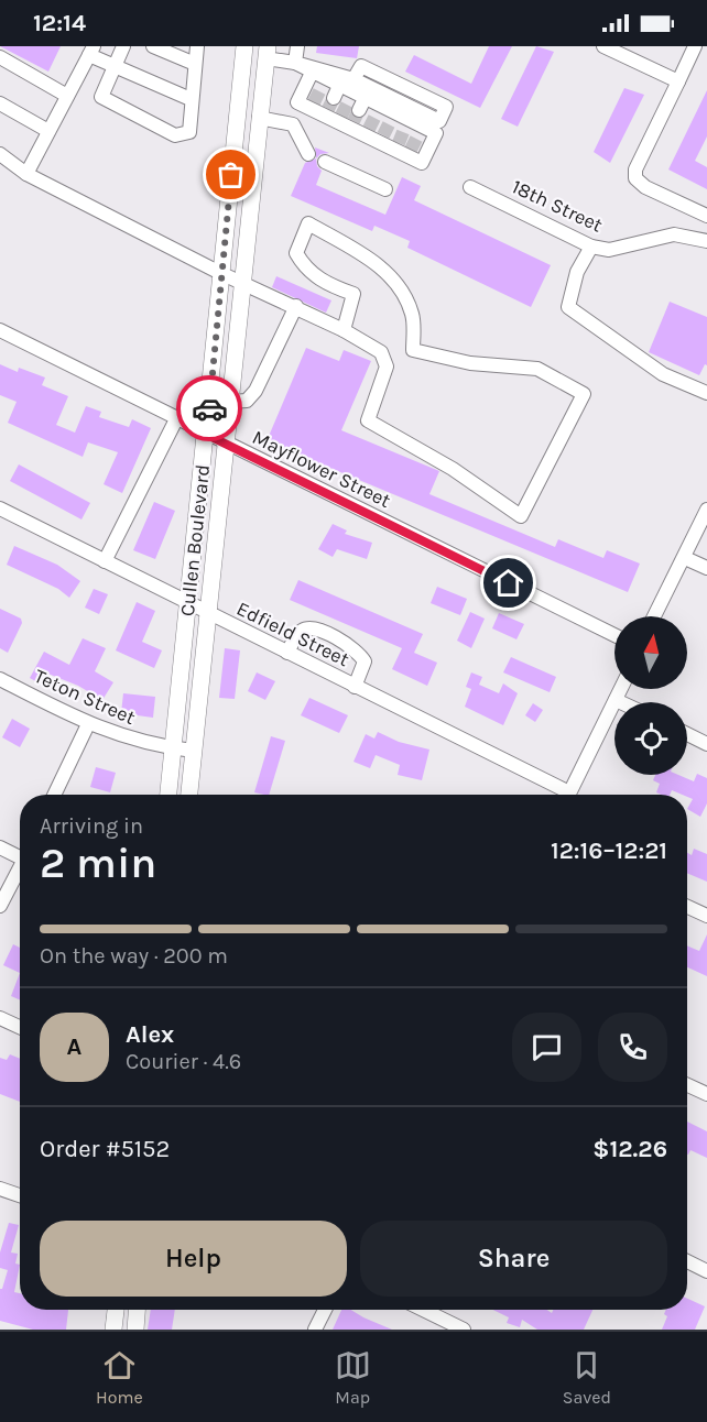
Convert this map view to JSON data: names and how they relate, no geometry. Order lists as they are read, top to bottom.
{
  "streets": {
    "main road": ["Cullen Boulevard"],
    "street": [
      "18th Street",
      "Mayflower Street",
      "Edfield Street",
      "Teton Street"
    ]
  },
  "crossings": [
    ["Mayflower Street", "Cullen Boulevard"],
    ["Cullen Boulevard", "Edfield Street"],
    ["Cullen Boulevard", "Teton Street"]
  ],
  "north": "top",
  "page": {
    "status": "12:14",
    "heading": ["2 min", "Arriving in", "12:16–12:21"],
    "panel": [
      "Alex",
      "Courier · 4.6",
      "Order #5152",
      "$12.26"
    ],
    "bar": "On the way · 200 m",
    "round": "A",
    "buttons": ["Help", "Share"],
    "tabs": ["Home", "Map", "Saved"]
  }
}
